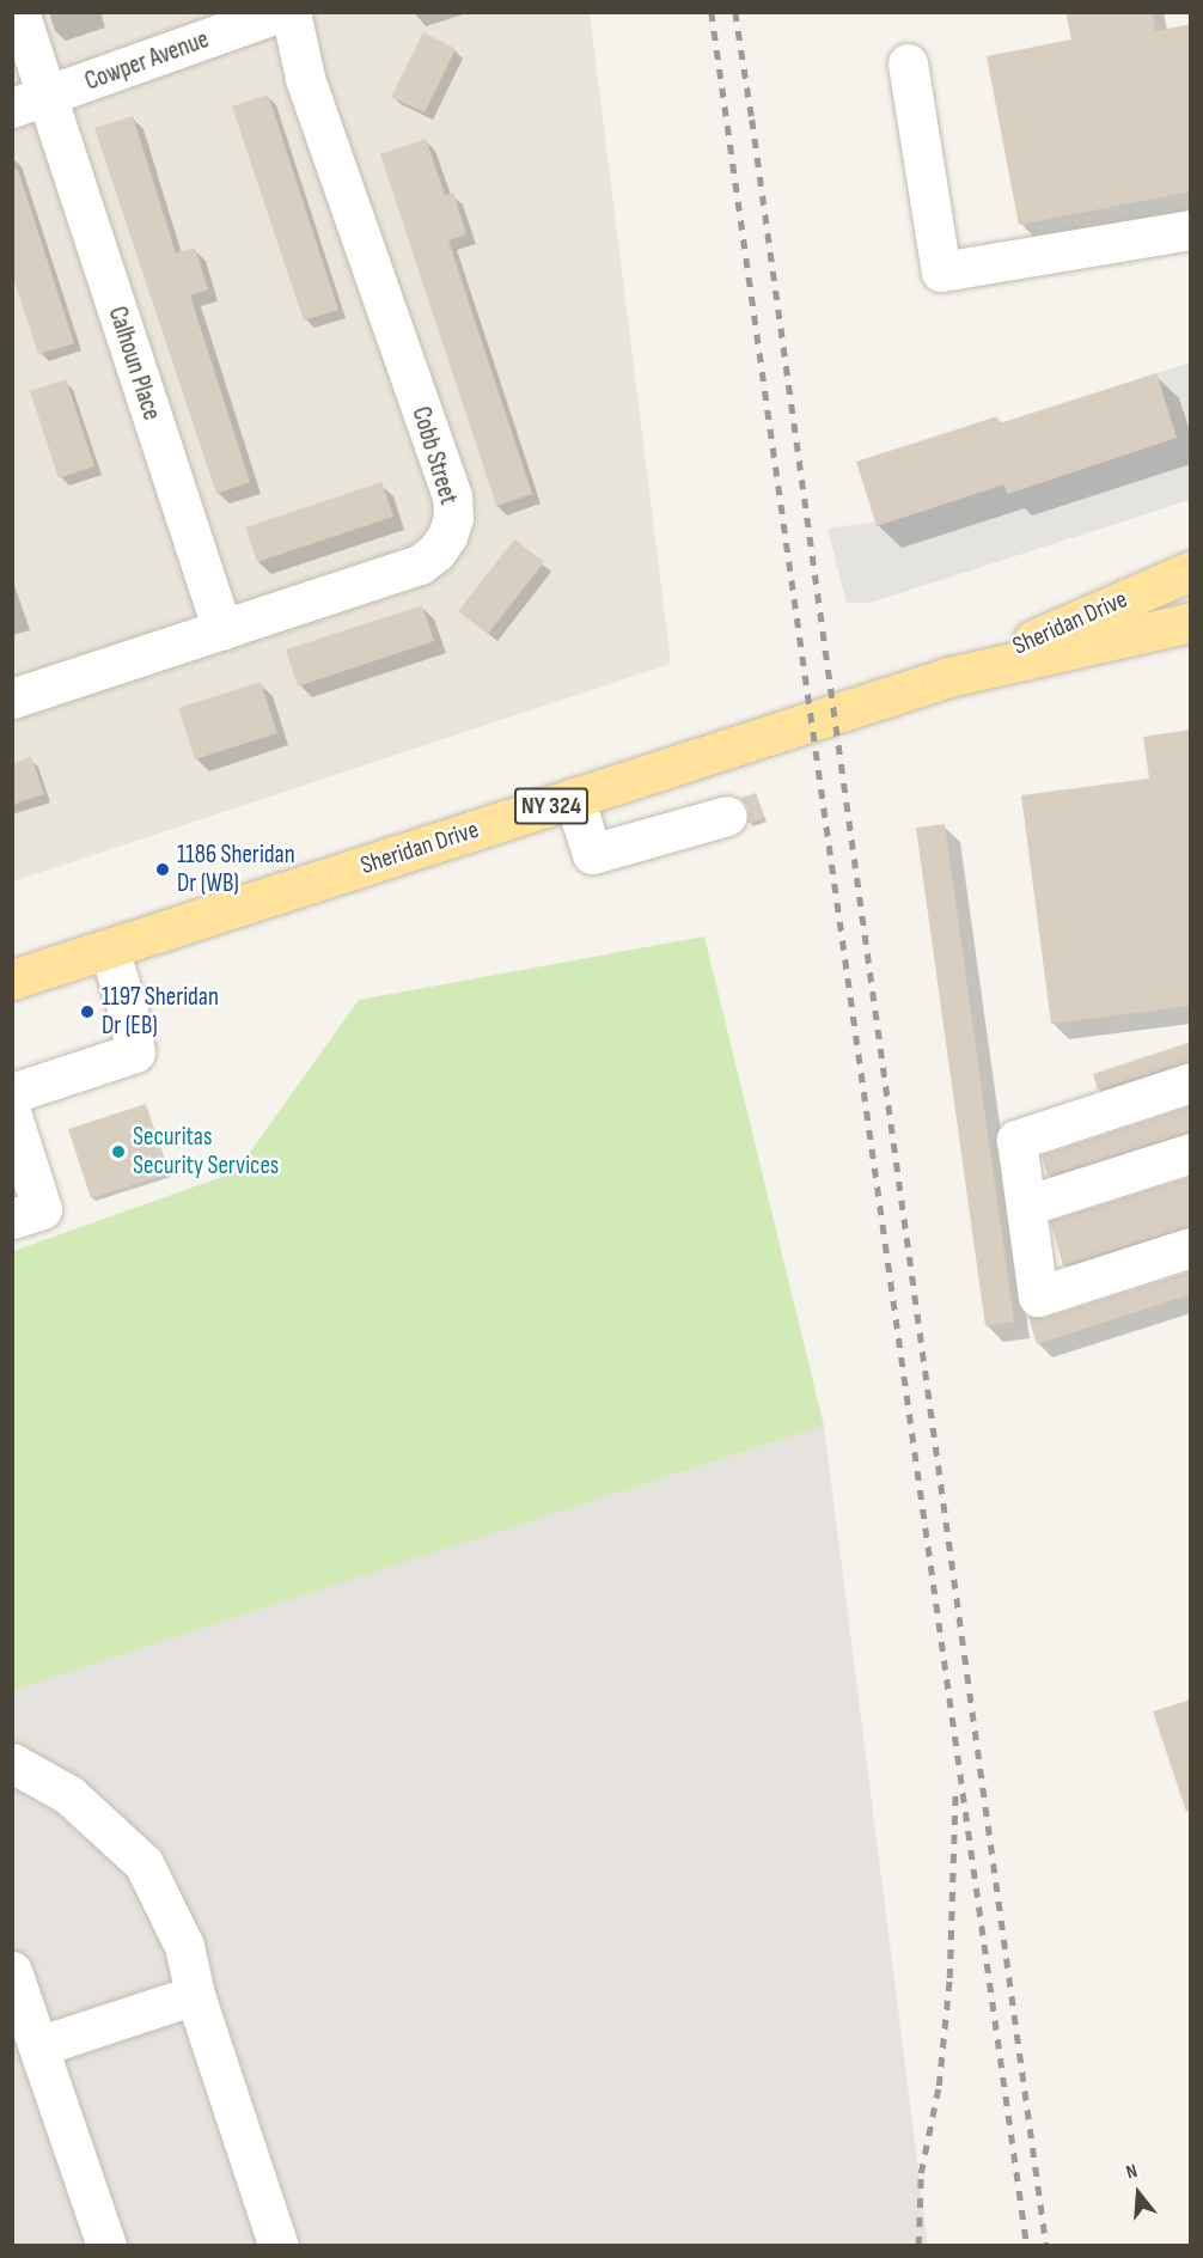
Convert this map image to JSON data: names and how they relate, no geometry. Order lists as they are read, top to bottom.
{
  "streets": {
    "main road": ["Sheridan Drive", "NY 324"],
    "street": ["Cowper Avenue", "Calhoun Place", "Cobb Street"]
  },
  "crossings": [
    ["Cowper Avenue", "Calhoun Place"],
    ["Calhoun Place", "Cobb Street"]
  ],
  "places": ["1186 Sheridan Dr (WB)", "1197 Sheridan Dr (EB)", "Securitas Security Services"],
  "north": "top"
}
